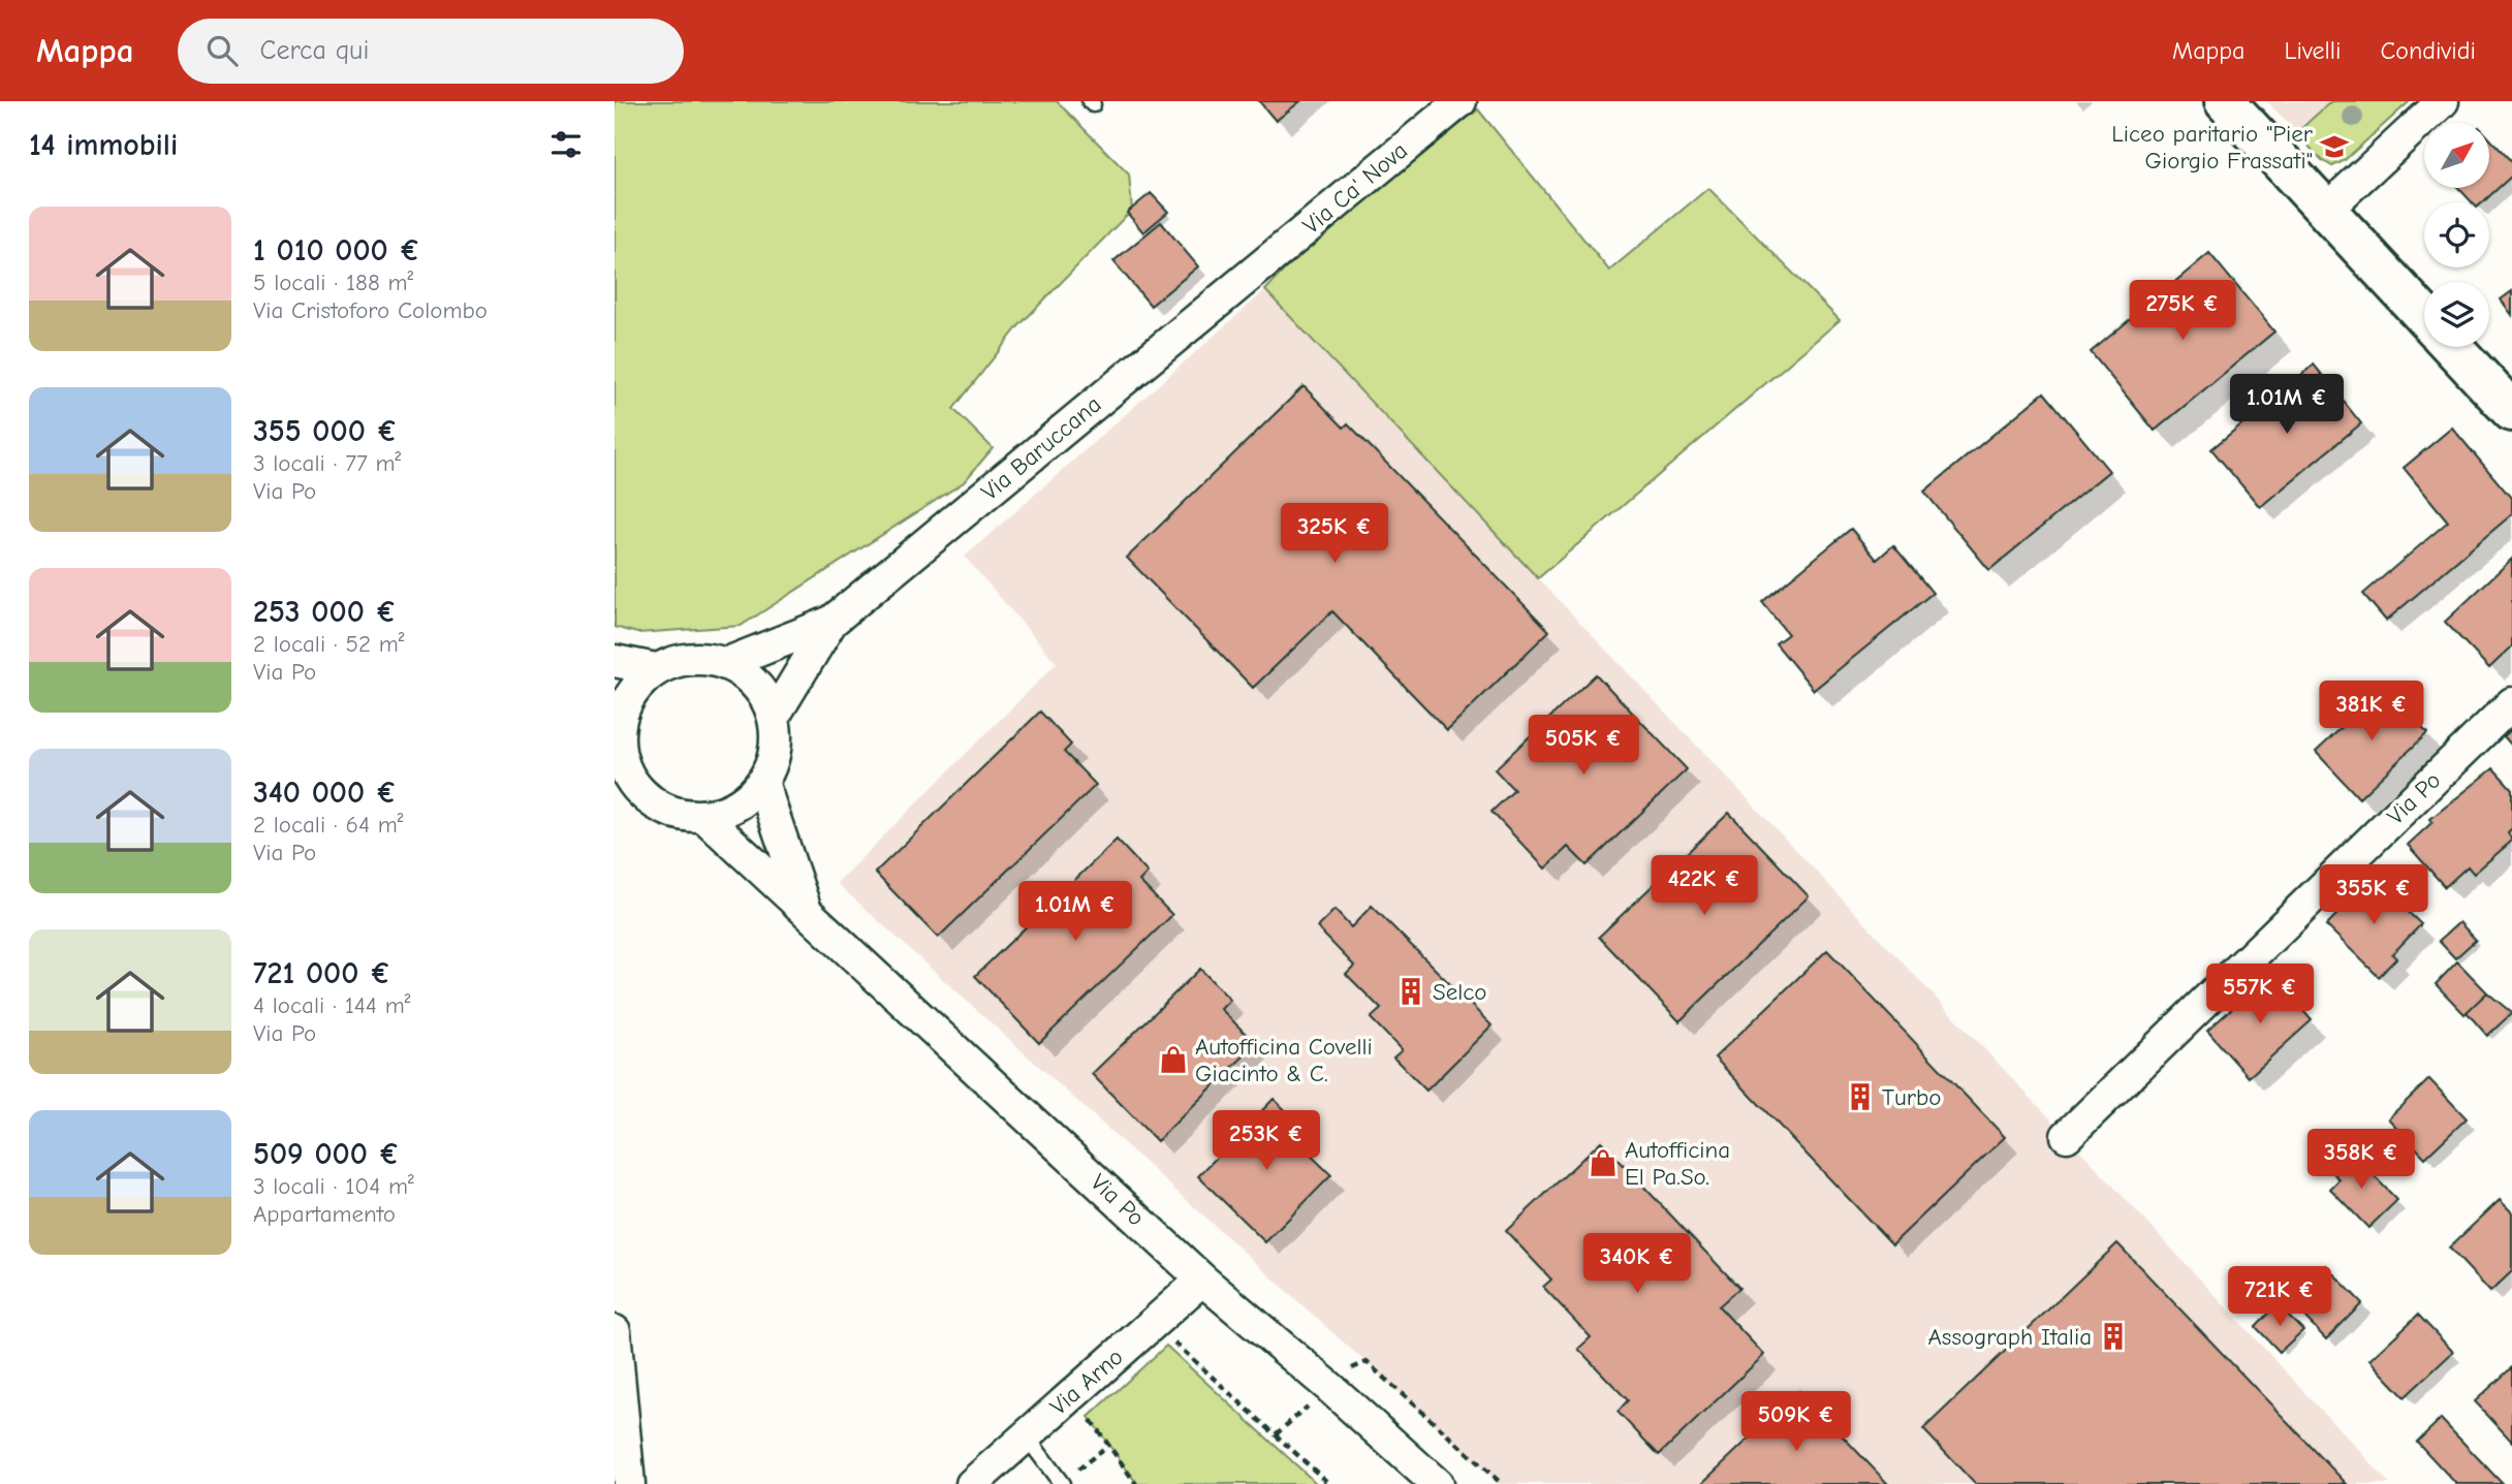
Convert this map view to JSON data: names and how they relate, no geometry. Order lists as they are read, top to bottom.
{
  "streets": {
    "street": [
      "Via Ca' Nova",
      "Via Baruccana",
      "Via Po",
      "Via Arno"
    ]
  },
  "crossings": [
    ["Via Ca' Nova", "Via Baruccana"],
    ["Via Baruccana", "Via Po"],
    ["Via Po", "Via Arno"]
  ],
  "places": {
    "school or university": ["Liceo paritario \"Pier Giorgio Frassati\""],
    "building": ["Selco", "Turbo", "Assograph Italia"],
    "shop": ["Autofficina Covelli Giacinto & C.", "Autofficina El Pa.So."]
  },
  "north": "top right",
  "page": {
    "header": "Mappa",
    "search": "Cerca qui",
    "nav": ["Mappa", "Livelli", "Condividi"],
    "heading": "14 immobili",
    "list": [
      {
        "name": "1 010 000 €",
        "note": "5 locali · 188 m² · Via Cristoforo Colombo"
      },
      {
        "name": "355 000 €",
        "note": "3 locali · 77 m² · Via Po"
      },
      {
        "name": "253 000 €",
        "note": "2 locali · 52 m² · Via Po"
      },
      {
        "name": "340 000 €",
        "note": "2 locali · 64 m² · Via Po"
      },
      {
        "name": "721 000 €",
        "note": "4 locali · 144 m² · Via Po"
      },
      {
        "name": "509 000 €",
        "note": "3 locali · 104 m² · Appartamento"
      }
    ],
    "price": [
      "275K €",
      "1.01M €",
      "325K €",
      "381K €",
      "505K €",
      "422K €",
      "355K €",
      "1.01M €",
      "557K €",
      "253K €",
      "358K €",
      "340K €",
      "721K €",
      "509K €"
    ]
  }
}
